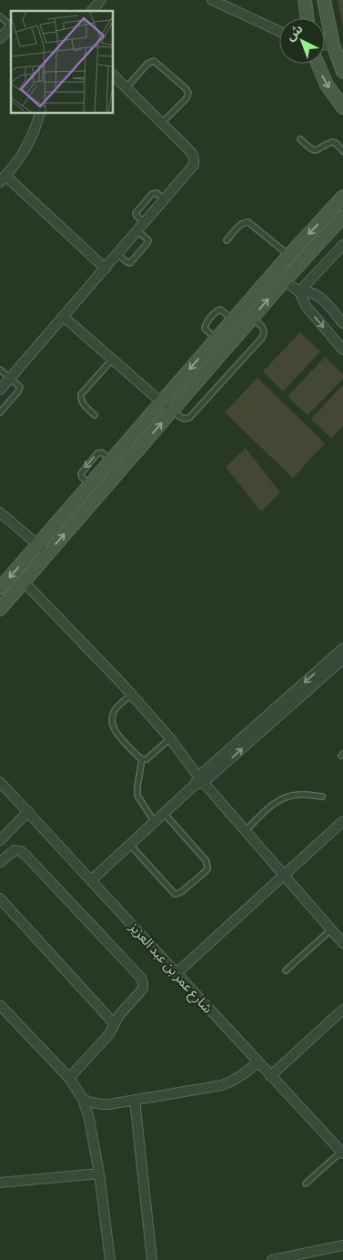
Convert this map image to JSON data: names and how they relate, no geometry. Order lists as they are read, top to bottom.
{
  "streets": {
    "street": ["شارع عمر بن عبد العزيز"]
  },
  "north": "top left"
}
